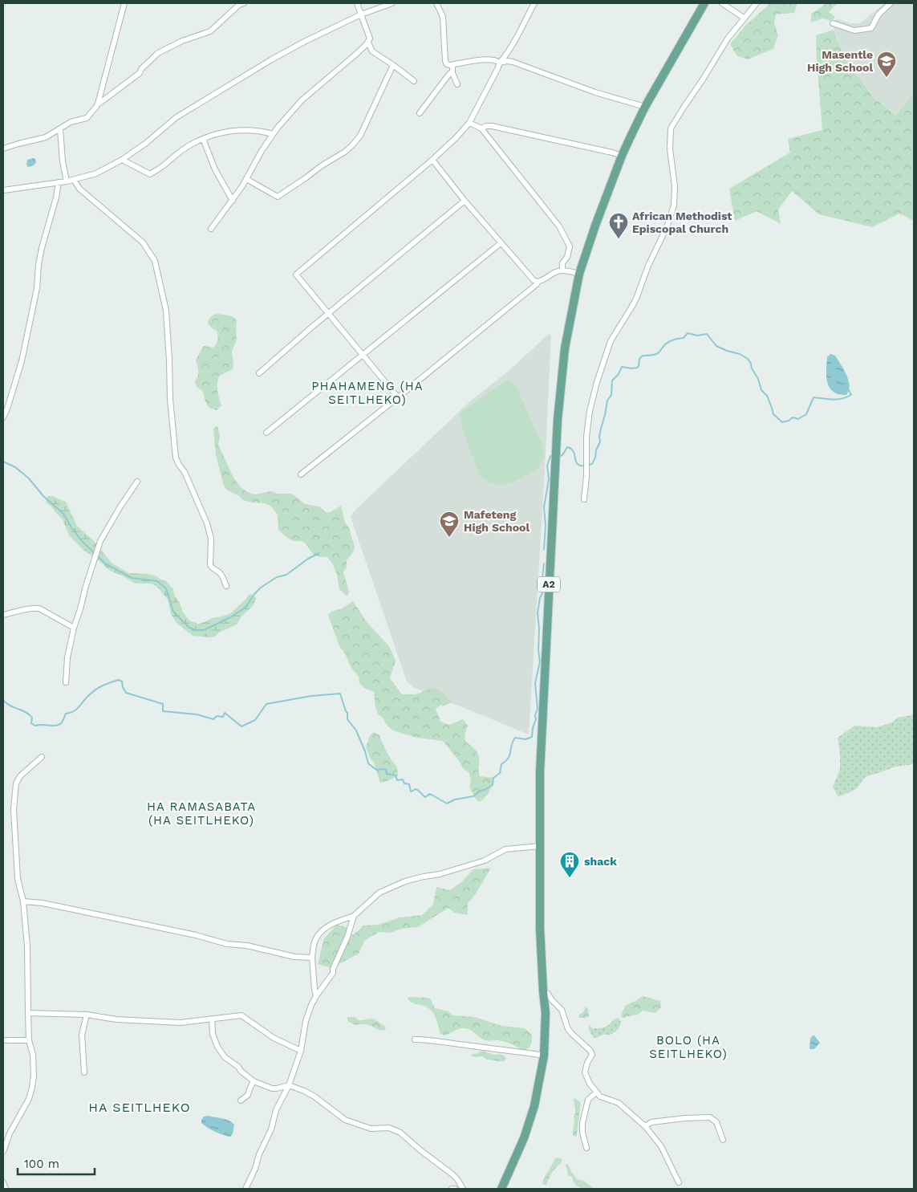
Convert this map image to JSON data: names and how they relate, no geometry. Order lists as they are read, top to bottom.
{
  "streets": {
    "main road": ["A2"]
  },
  "districts": [
    "PHAHAMENG (HA SEITLHEKO)",
    "HA RAMASABATA (HA SEITLHEKO)",
    "BOLO (HA SEITLHEKO)",
    "HA SEITLHEKO"
  ],
  "places": {
    "school or university": ["Masentle High School", "Mafeteng High School"],
    "church": ["African Methodist Episcopal Church"],
    "building": ["shack"]
  },
  "scale_bar": "100 m"
}
